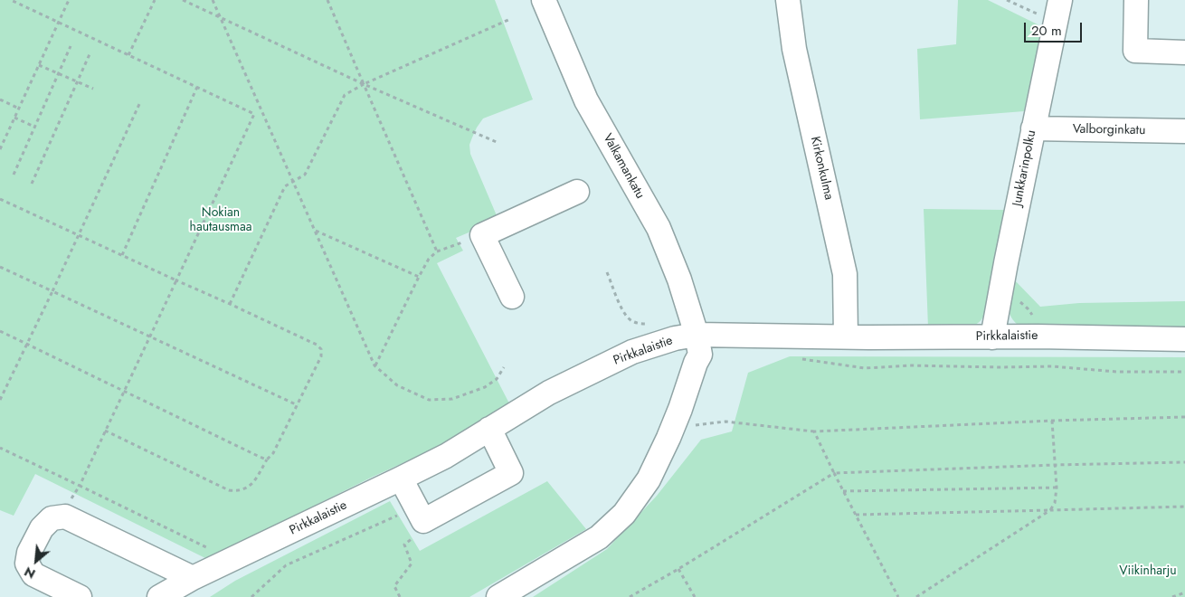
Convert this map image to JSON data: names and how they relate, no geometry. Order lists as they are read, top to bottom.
{
  "streets": {
    "street": [
      "Valborginkatu",
      "Valkamankatu",
      "Kirkonkulma",
      "Junkkarinpolku",
      "Pirkkalaistie"
    ]
  },
  "crossings": [
    ["Valborginkatu", "Junkkarinpolku"],
    ["Valkamankatu", "Pirkkalaistie"],
    ["Kirkonkulma", "Pirkkalaistie"],
    ["Junkkarinpolku", "Pirkkalaistie"]
  ],
  "parks": ["Nokian hautausmaa", "Viikinharju"],
  "scale_bar": "20 m",
  "north": "bottom left"
}
